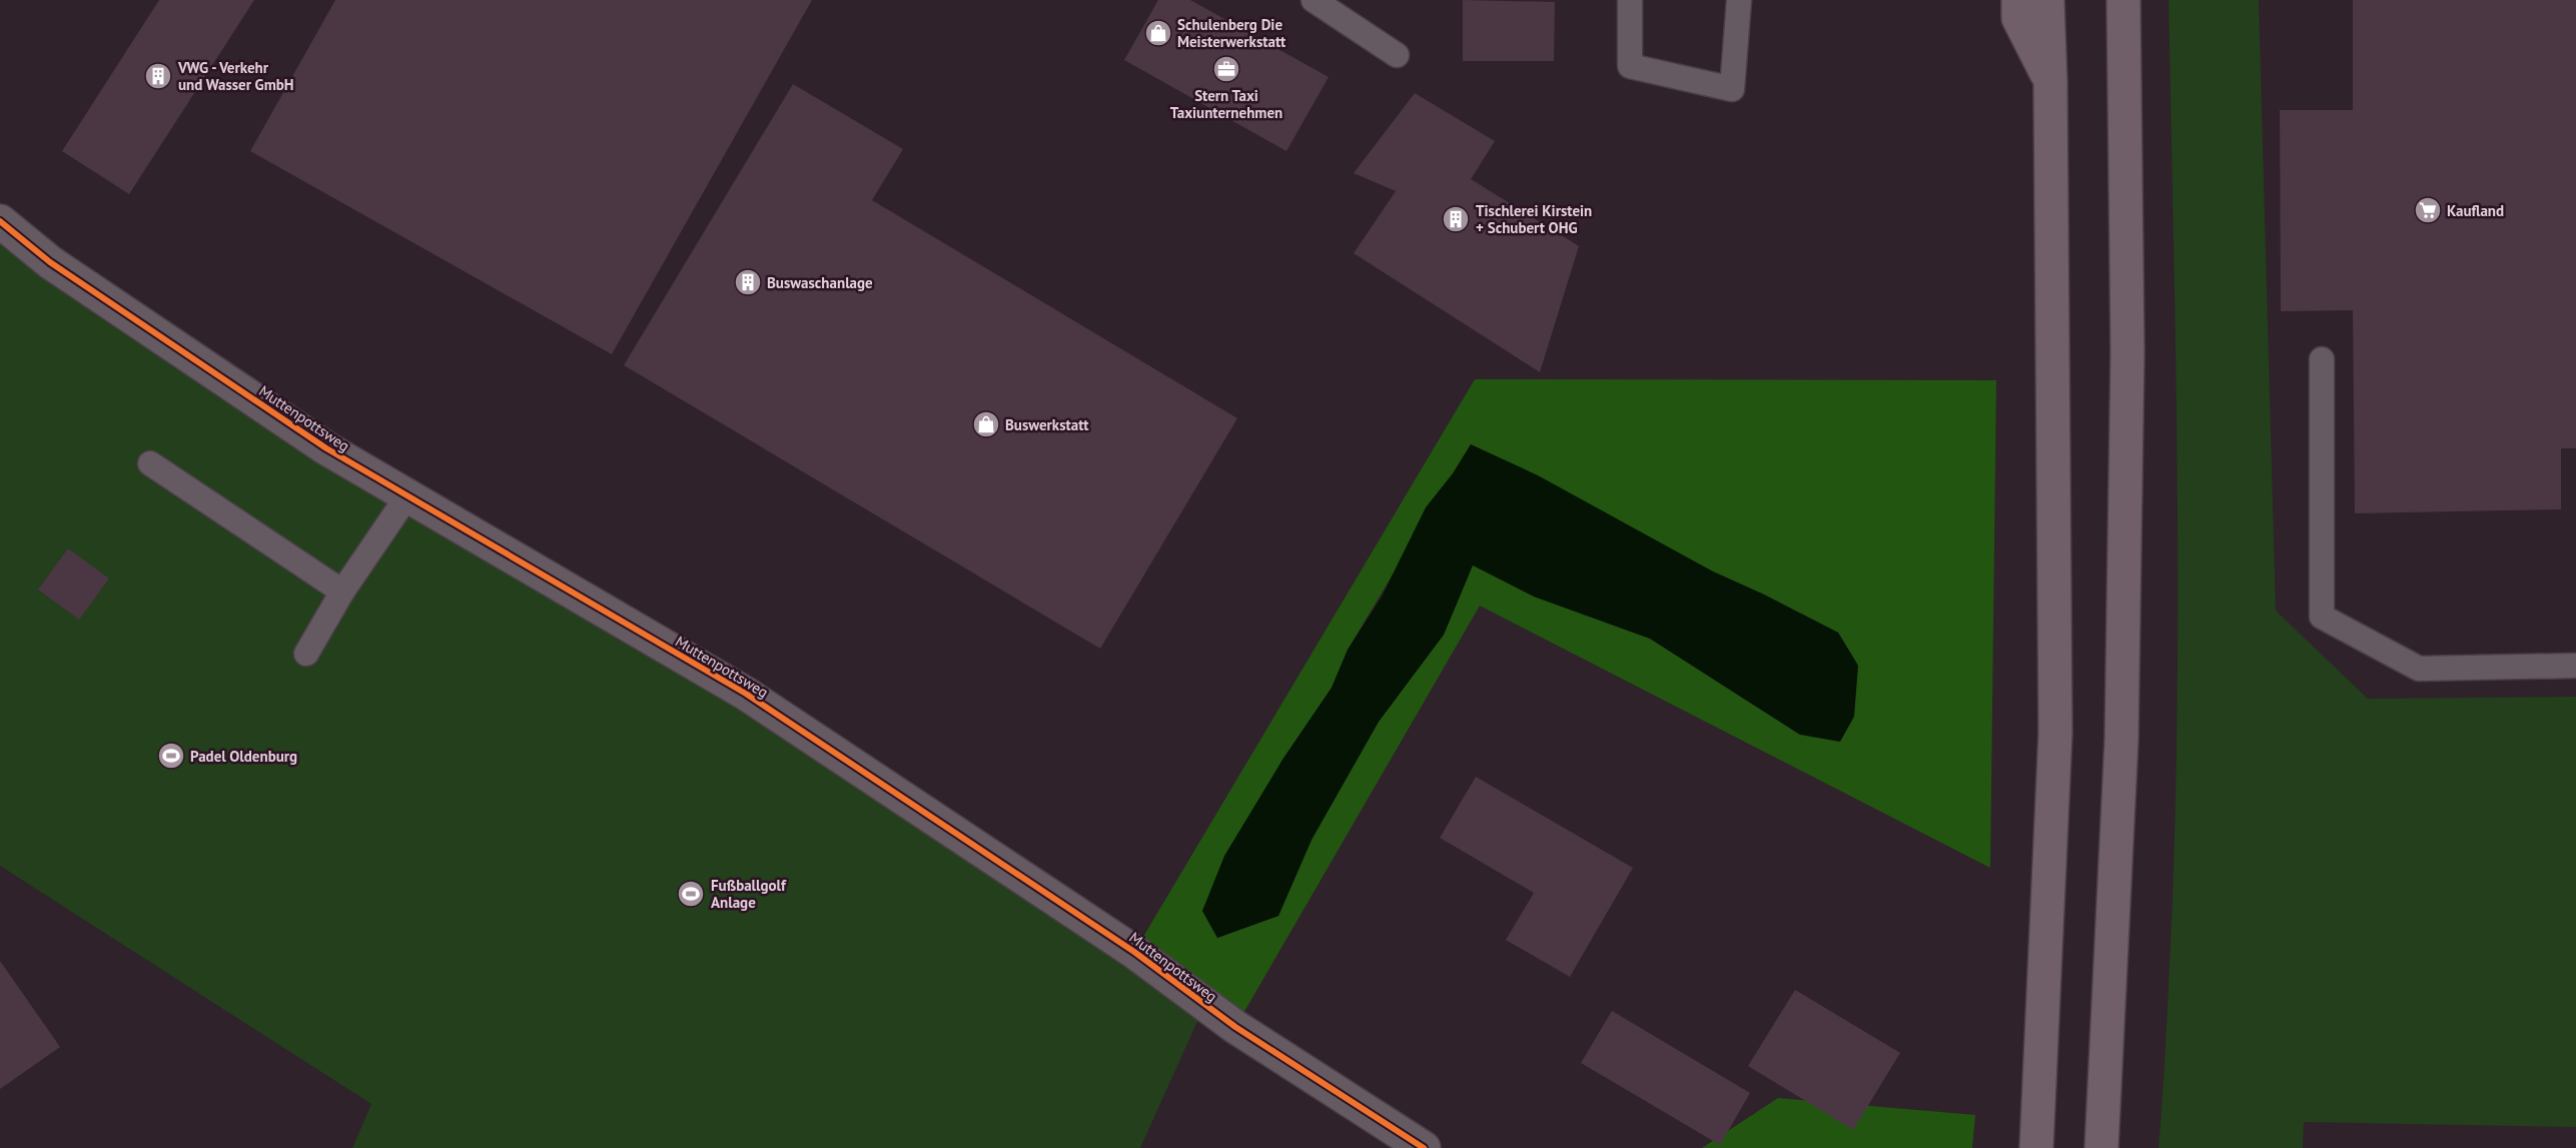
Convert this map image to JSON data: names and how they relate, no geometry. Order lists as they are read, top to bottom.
{
  "streets": {
    "street": ["Muttenpottsweg"]
  },
  "places": {
    "shop": ["Schulenberg Die Meisterwerkstatt", "Buswerkstatt"],
    "office": ["Stern Taxi Taxiunternehmen"],
    "building": ["VWG - Verkehr und Wasser GmbH", "Tischlerei Kirstein + Schubert OHG", "Buswaschanlage"],
    "supermarket": ["Kaufland"],
    "sports": ["Padel Oldenburg", "Fußballgolf Anlage"]
  }
}
